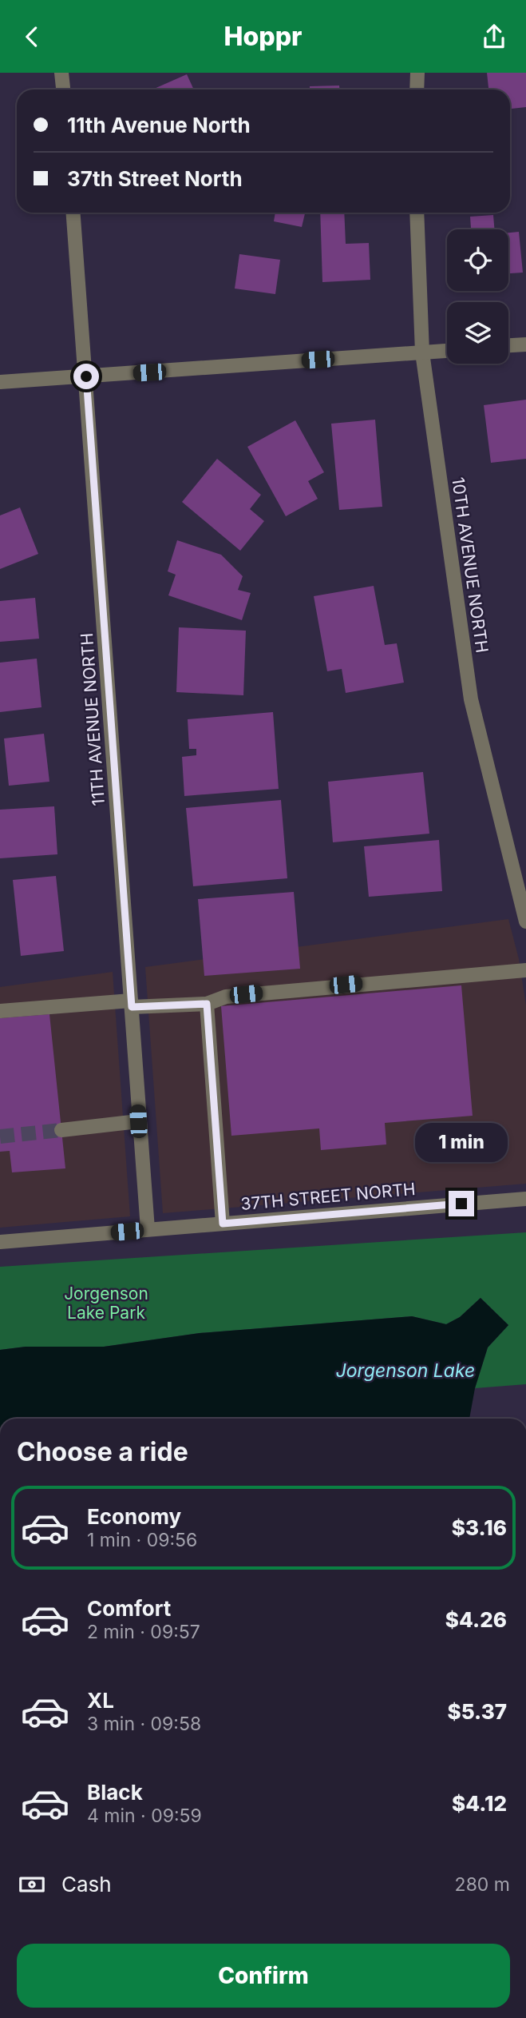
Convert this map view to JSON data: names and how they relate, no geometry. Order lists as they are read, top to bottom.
{
  "streets": {
    "street": ["10TH AVENUE NORTH", "11TH AVENUE NORTH", "37TH STREET NORTH"]
  },
  "crossings": [
    ["11TH AVENUE NORTH", "37TH STREET NORTH"]
  ],
  "water": ["Jorgenson Lake"],
  "parks": ["Jorgenson Lake Park"],
  "page": {
    "header": "Hoppr",
    "banner": ["11th Avenue North", "37th Street North"],
    "bubble": "1 min",
    "heading": "Choose a ride",
    "list": [
      {
        "name": "Economy",
        "note": "1 min · 09:56",
        "value": "$3.16"
      },
      {
        "name": "Comfort",
        "note": "2 min · 09:57",
        "value": "$4.26"
      },
      {
        "name": "XL",
        "note": "3 min · 09:58",
        "value": "$5.37"
      },
      {
        "name": "Black",
        "note": "4 min · 09:59",
        "value": "$4.12"
      }
    ],
    "pay": ["Cash", "280 m"],
    "buttons": "Confirm"
  }
}
